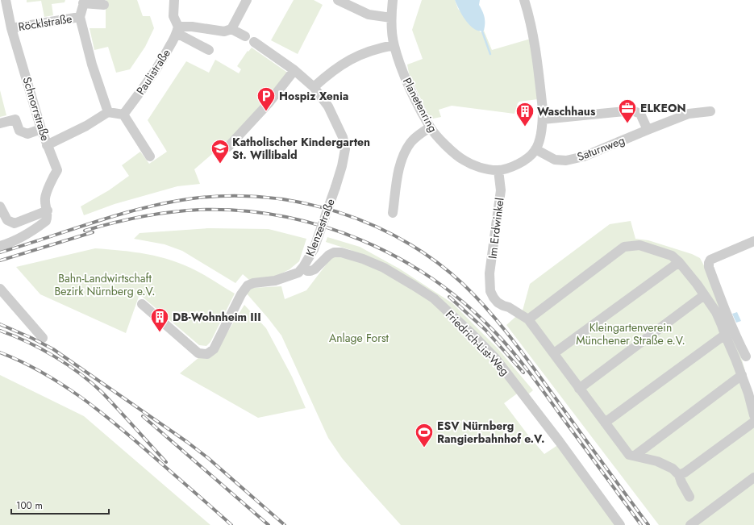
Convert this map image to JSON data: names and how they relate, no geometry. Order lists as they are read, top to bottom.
{
  "streets": {
    "street": [
      "Röcklstraße",
      "Paulistraße",
      "Planetenring",
      "Schnorrstraße",
      "Saturnweg",
      "Klenzestraße",
      "Im Erdwinkel",
      "Friedrich-List-Weg"
    ]
  },
  "crossings": [
    ["Röcklstraße", "Schnorrstraße"],
    ["Planetenring", "Saturnweg"],
    ["Planetenring", "Im Erdwinkel"],
    ["Klenzestraße", "Friedrich-List-Weg"]
  ],
  "parks": ["Bahn-Landwirtschaft Bezirk Nürnberg e.V.", "Kleingartenverein Münchener Straße e.V.", "Anlage Forst"],
  "places": {
    "parking": ["Hospiz Xenia"],
    "office": ["ELKEON"],
    "building": ["Waschhaus", "DB-Wohnheim III"],
    "school or university": ["Katholischer Kindergarten St. Willibald"],
    "sports": ["ESV Nürnberg Rangierbahnhof e.V."]
  },
  "scale_bar": "100 m"
}
